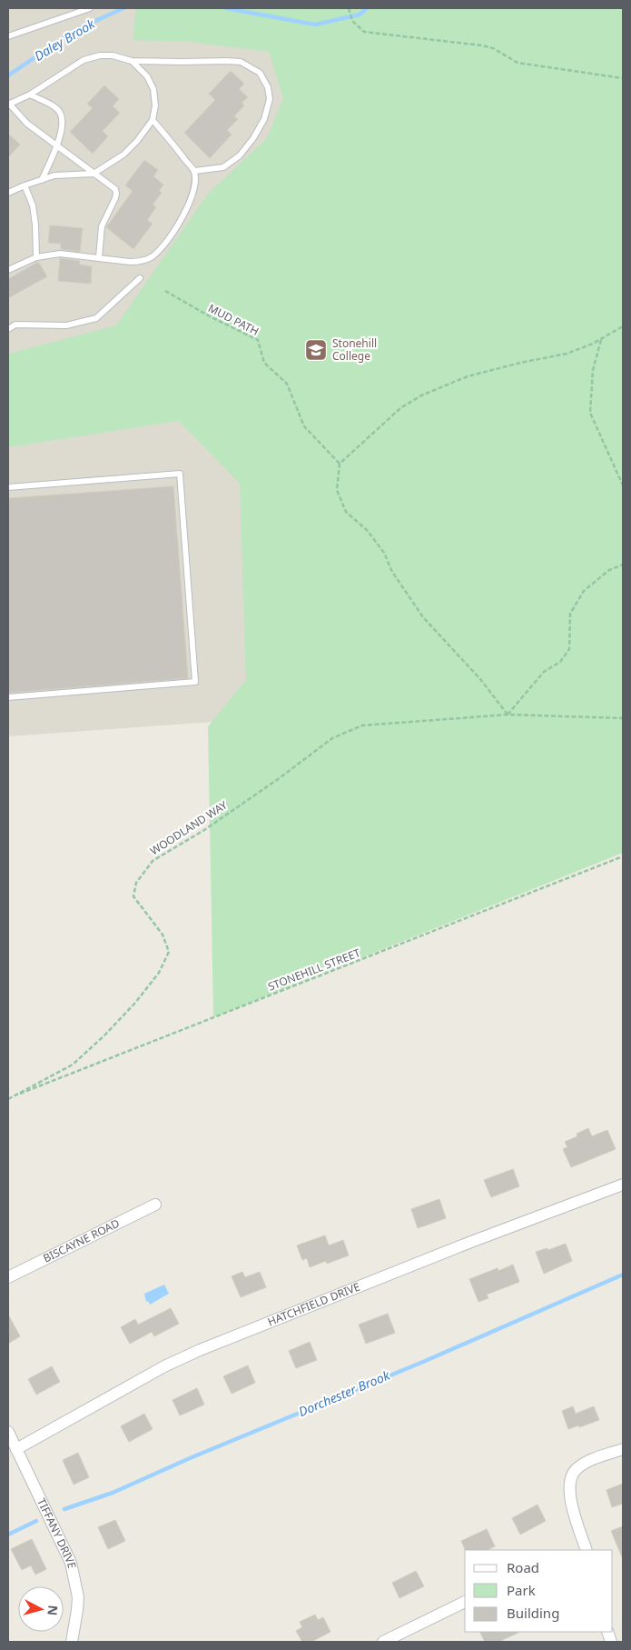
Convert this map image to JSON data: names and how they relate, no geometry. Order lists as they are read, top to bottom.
{
  "streets": {
    "street": ["BISCAYNE ROAD", "HATCHFIELD DRIVE", "TIFFANY DRIVE"],
    "path": ["MUD PATH", "WOODLAND WAY", "STONEHILL STREET"]
  },
  "crossings": [
    ["WOODLAND WAY", "STONEHILL STREET"],
    ["HATCHFIELD DRIVE", "TIFFANY DRIVE"]
  ],
  "water": ["Daley Brook", "Dorchester Brook"],
  "places": {
    "school or university": ["Stonehill College"]
  },
  "legend": ["Road", "Park", "Building"],
  "north": "right"
}
